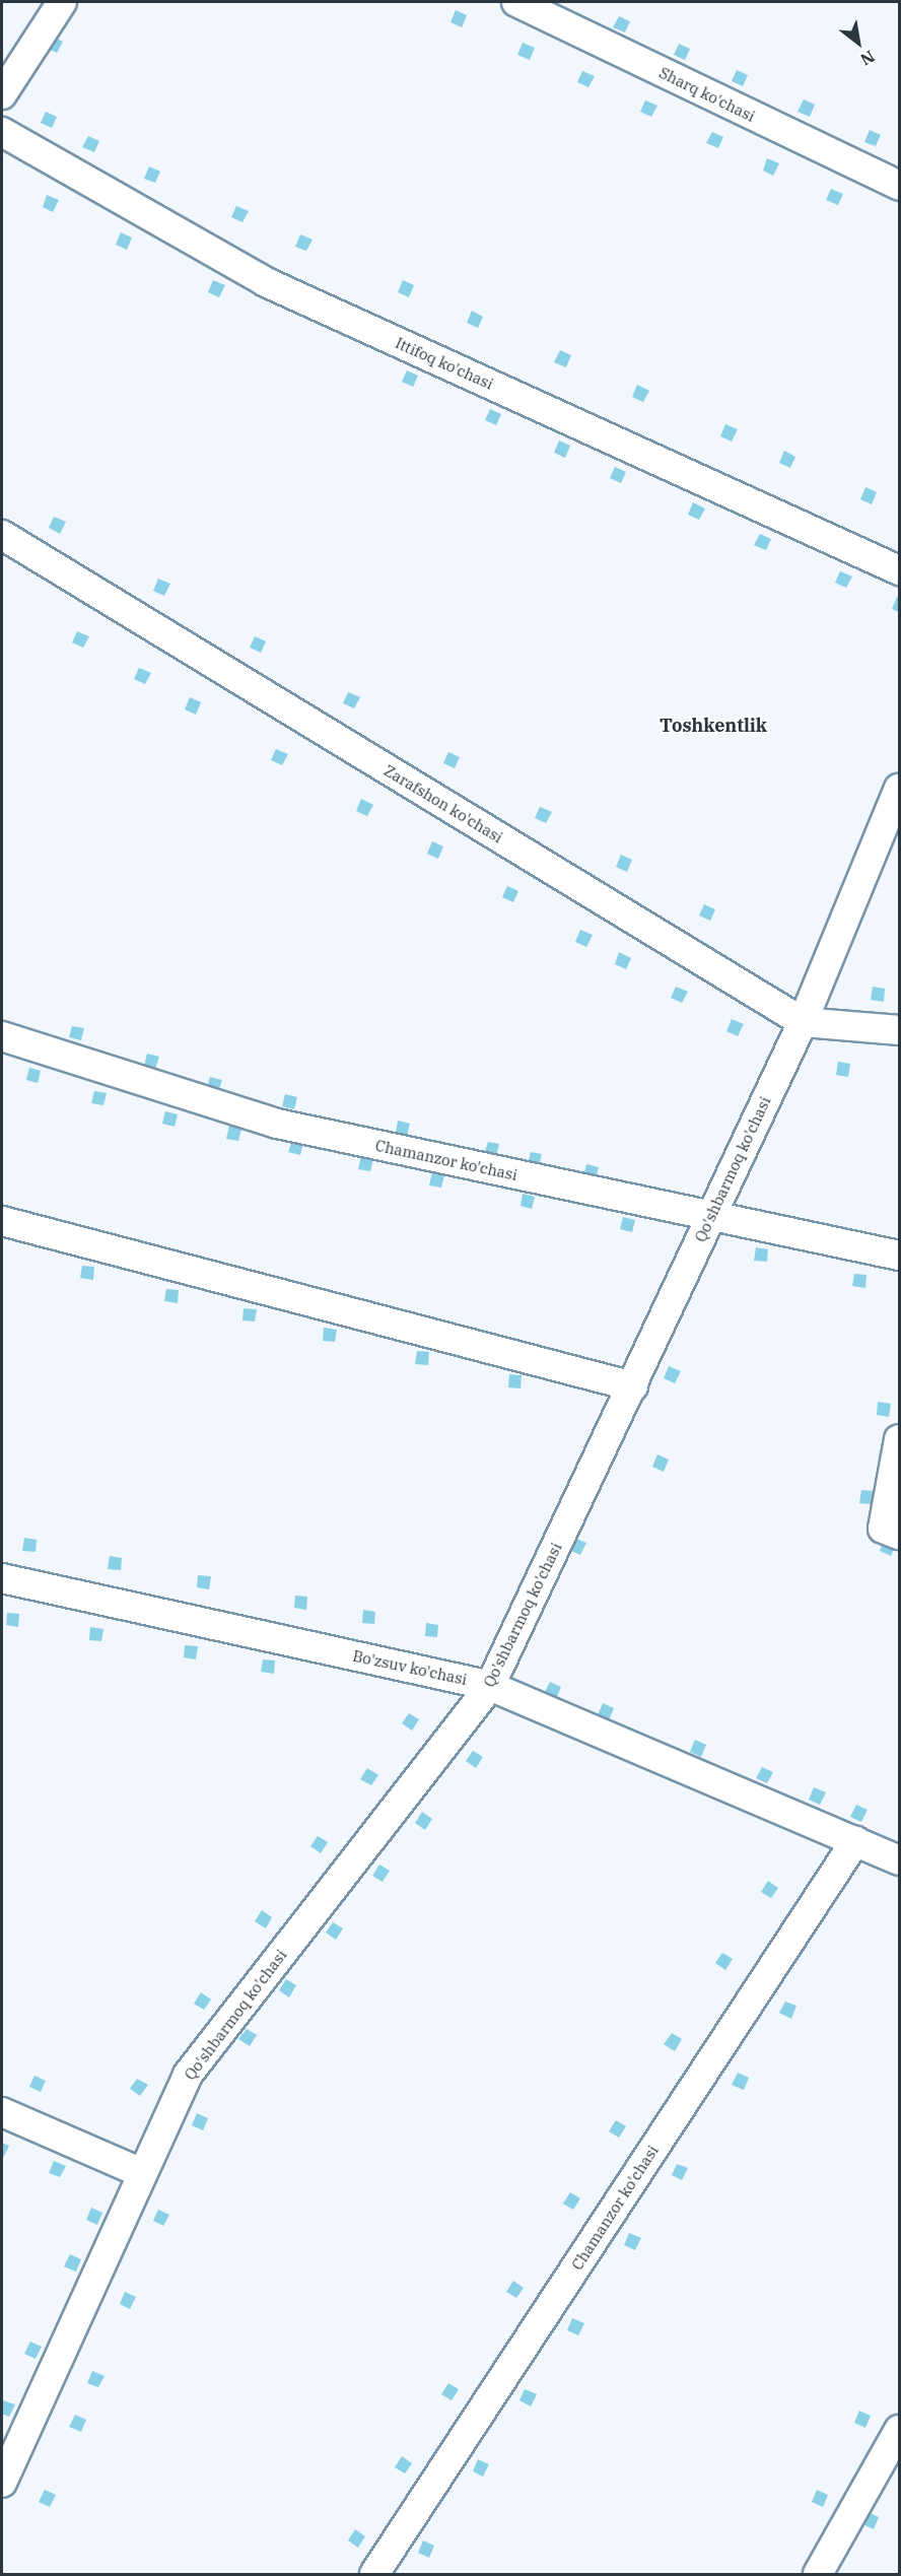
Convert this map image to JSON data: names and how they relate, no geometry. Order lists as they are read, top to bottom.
{
  "streets": {
    "street": [
      "Sharq ko'chasi",
      "Ittifoq ko'chasi",
      "Zarafshon ko'chasi",
      "Chamanzor ko'chasi",
      "Qo'shbarmoq ko'chasi",
      "Bo'zsuv ko'chasi"
    ]
  },
  "crossings": [
    ["Zarafshon ko'chasi", "Qo'shbarmoq ko'chasi"],
    ["Chamanzor ko'chasi", "Qo'shbarmoq ko'chasi"],
    ["Chamanzor ko'chasi", "Bo'zsuv ko'chasi"],
    ["Qo'shbarmoq ko'chasi", "Bo'zsuv ko'chasi"]
  ],
  "districts": ["Toshkentlik"],
  "north": "bottom right"
}
